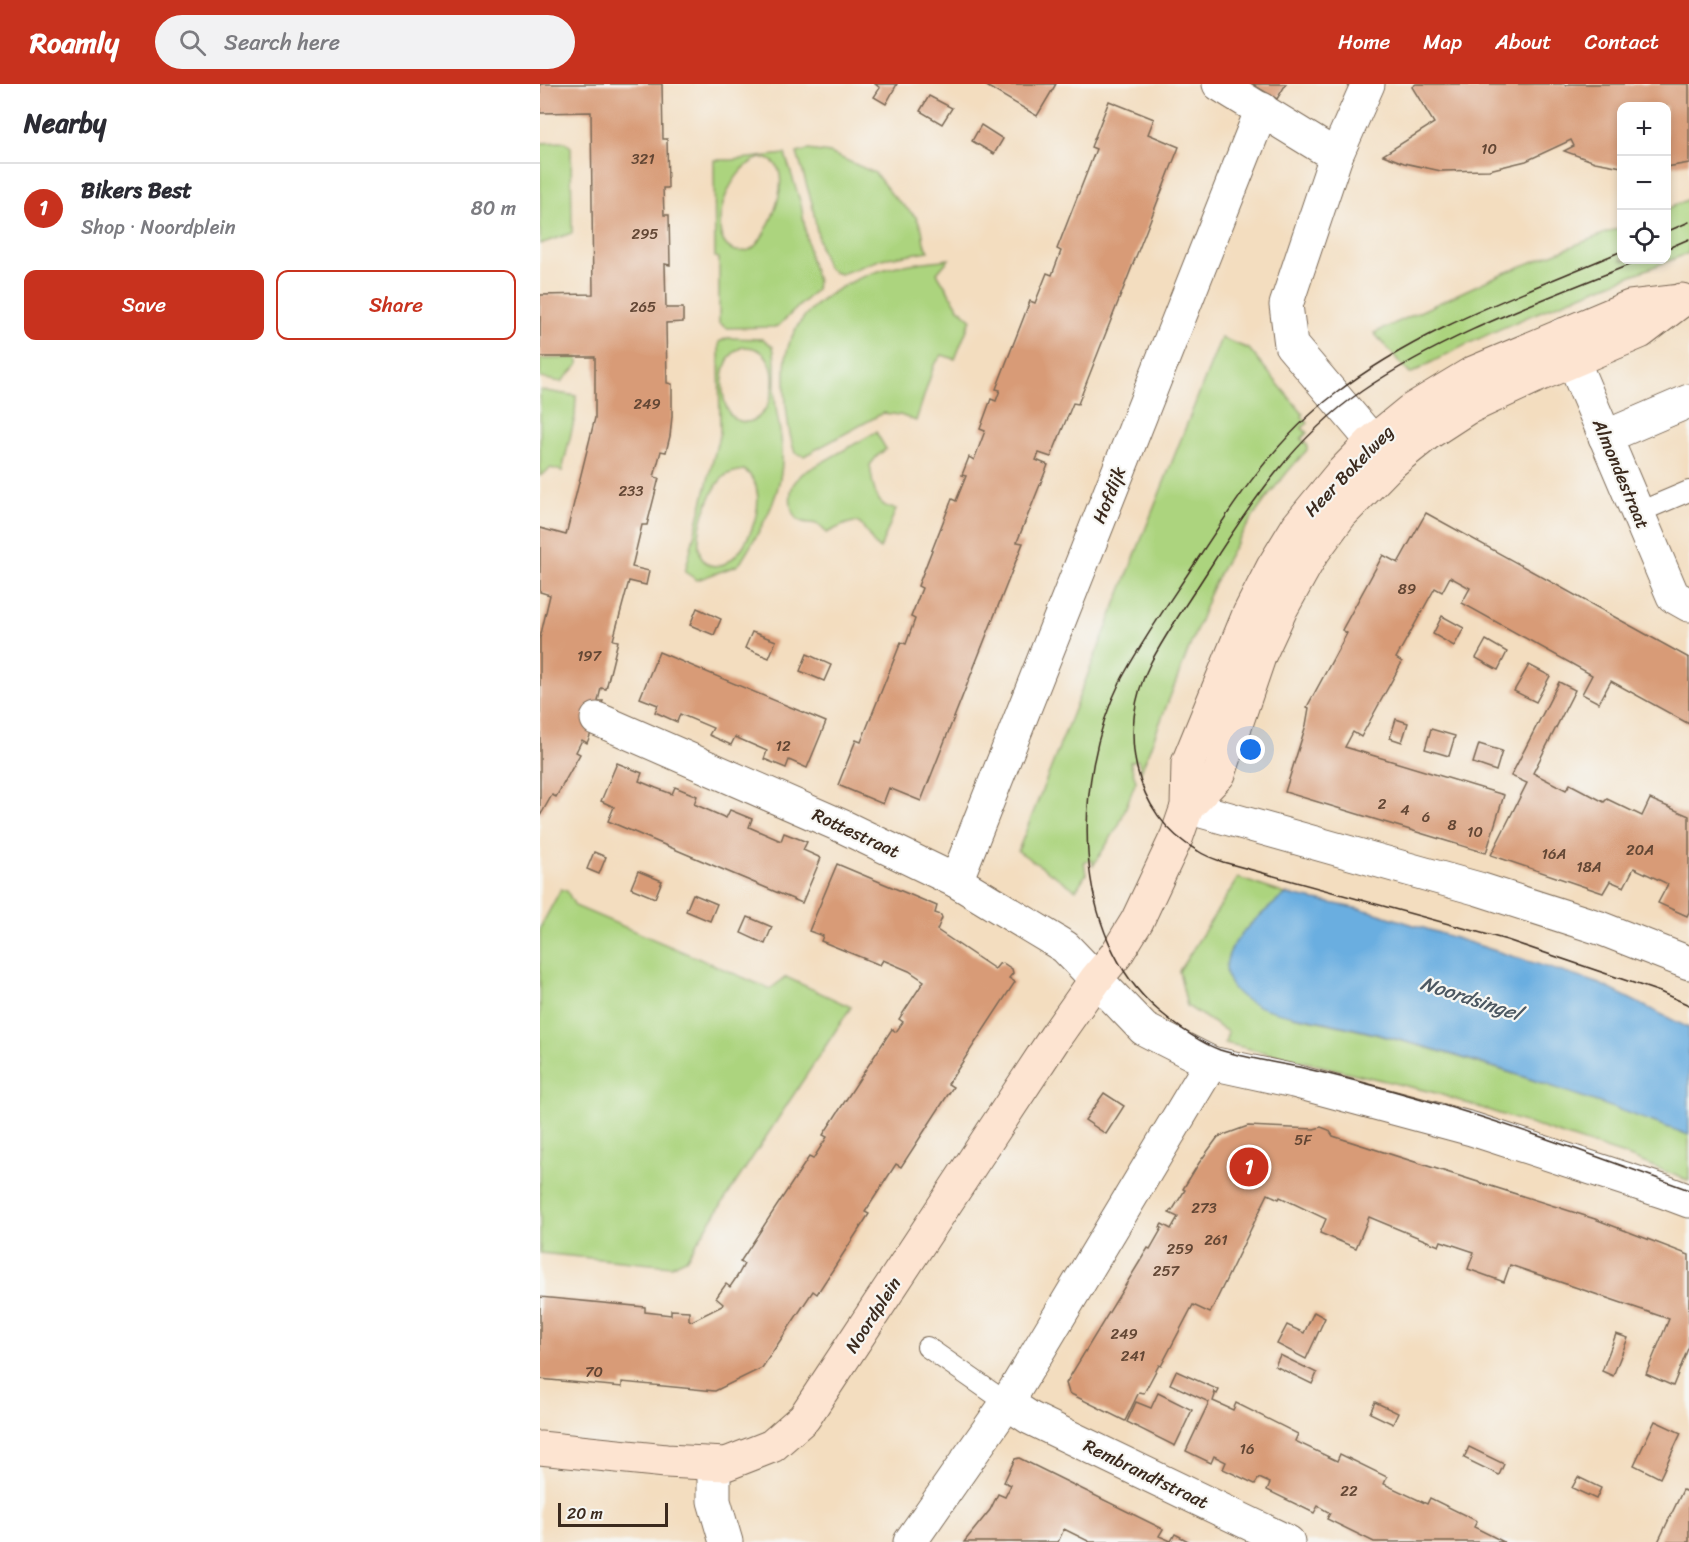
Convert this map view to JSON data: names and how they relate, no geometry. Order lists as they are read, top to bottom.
{
  "streets": {
    "street": [
      "Heer Bokelweg",
      "Almondestraat",
      "Hofdijk",
      "Rottestraat",
      "Noordplein",
      "Rembrandtstraat"
    ]
  },
  "crossings": [
    ["Heer Bokelweg", "Almondestraat"],
    ["Heer Bokelweg", "Rottestraat"],
    ["Heer Bokelweg", "Noordplein"],
    ["Hofdijk", "Rottestraat"],
    ["Rottestraat", "Noordplein"]
  ],
  "water": ["Noordsingel"],
  "house_numbers": [
    "10",
    "321",
    "295",
    "265",
    "249",
    "233",
    "89",
    "197",
    "12",
    "2",
    "4",
    "6",
    "8",
    "10",
    "20A",
    "16A",
    "18A",
    "5F",
    "273",
    "261",
    "259",
    "257",
    "249",
    "241",
    "70",
    "16",
    "22"
  ],
  "scale_bar": "20 m",
  "page": {
    "header": "Roamly",
    "search": "Search here",
    "nav": [
      "Home",
      "Map",
      "About",
      "Contact"
    ],
    "heading": "Nearby",
    "map_buttons": ["+", "−"],
    "list": [
      {
        "mark": "1",
        "name": "Bikers Best",
        "note": "Shop · Noordplein",
        "value": "80 m"
      }
    ],
    "buttons": ["Save", "Share"],
    "pins": "1",
    "scale": "20 m"
  }
}
